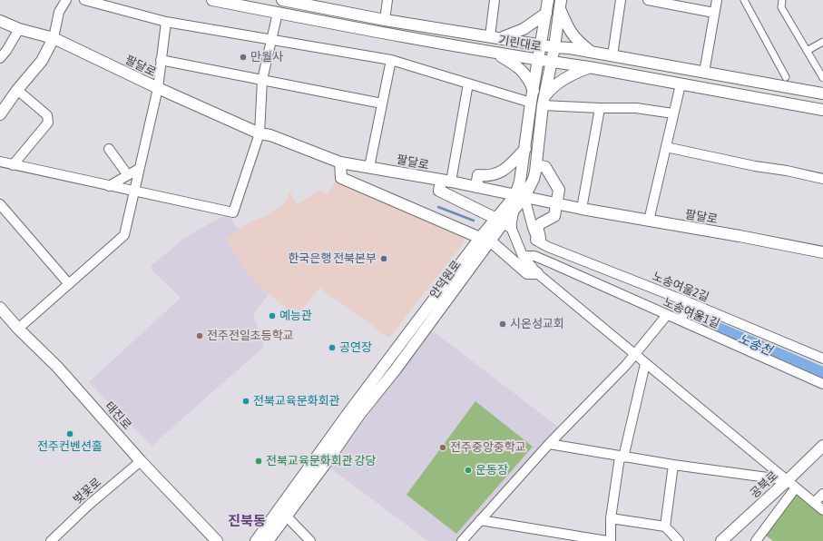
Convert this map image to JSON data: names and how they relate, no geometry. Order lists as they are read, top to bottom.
{
  "streets": {
    "street": [
      "기린대로",
      "팔달로",
      "안덕원로",
      "노송여울2길",
      "노송여울1길",
      "태진로",
      "공북로",
      "벚꽃로"
    ]
  },
  "crossings": [
    ["기린대로", "안덕원로"],
    ["팔달로", "안덕원로"],
    ["태진로", "벚꽃로"]
  ],
  "districts": ["진북동"],
  "water": ["노송천"],
  "places": [
    "만월사",
    "한국은행 전북본부",
    "예능관",
    "시온성교회",
    "전주전일초등학교",
    "공연장",
    "전북교육문화회관",
    "전주컨벤션홀",
    "전주중앙중학교",
    "전북교육문화회관 강당",
    "운동장"
  ]
}
